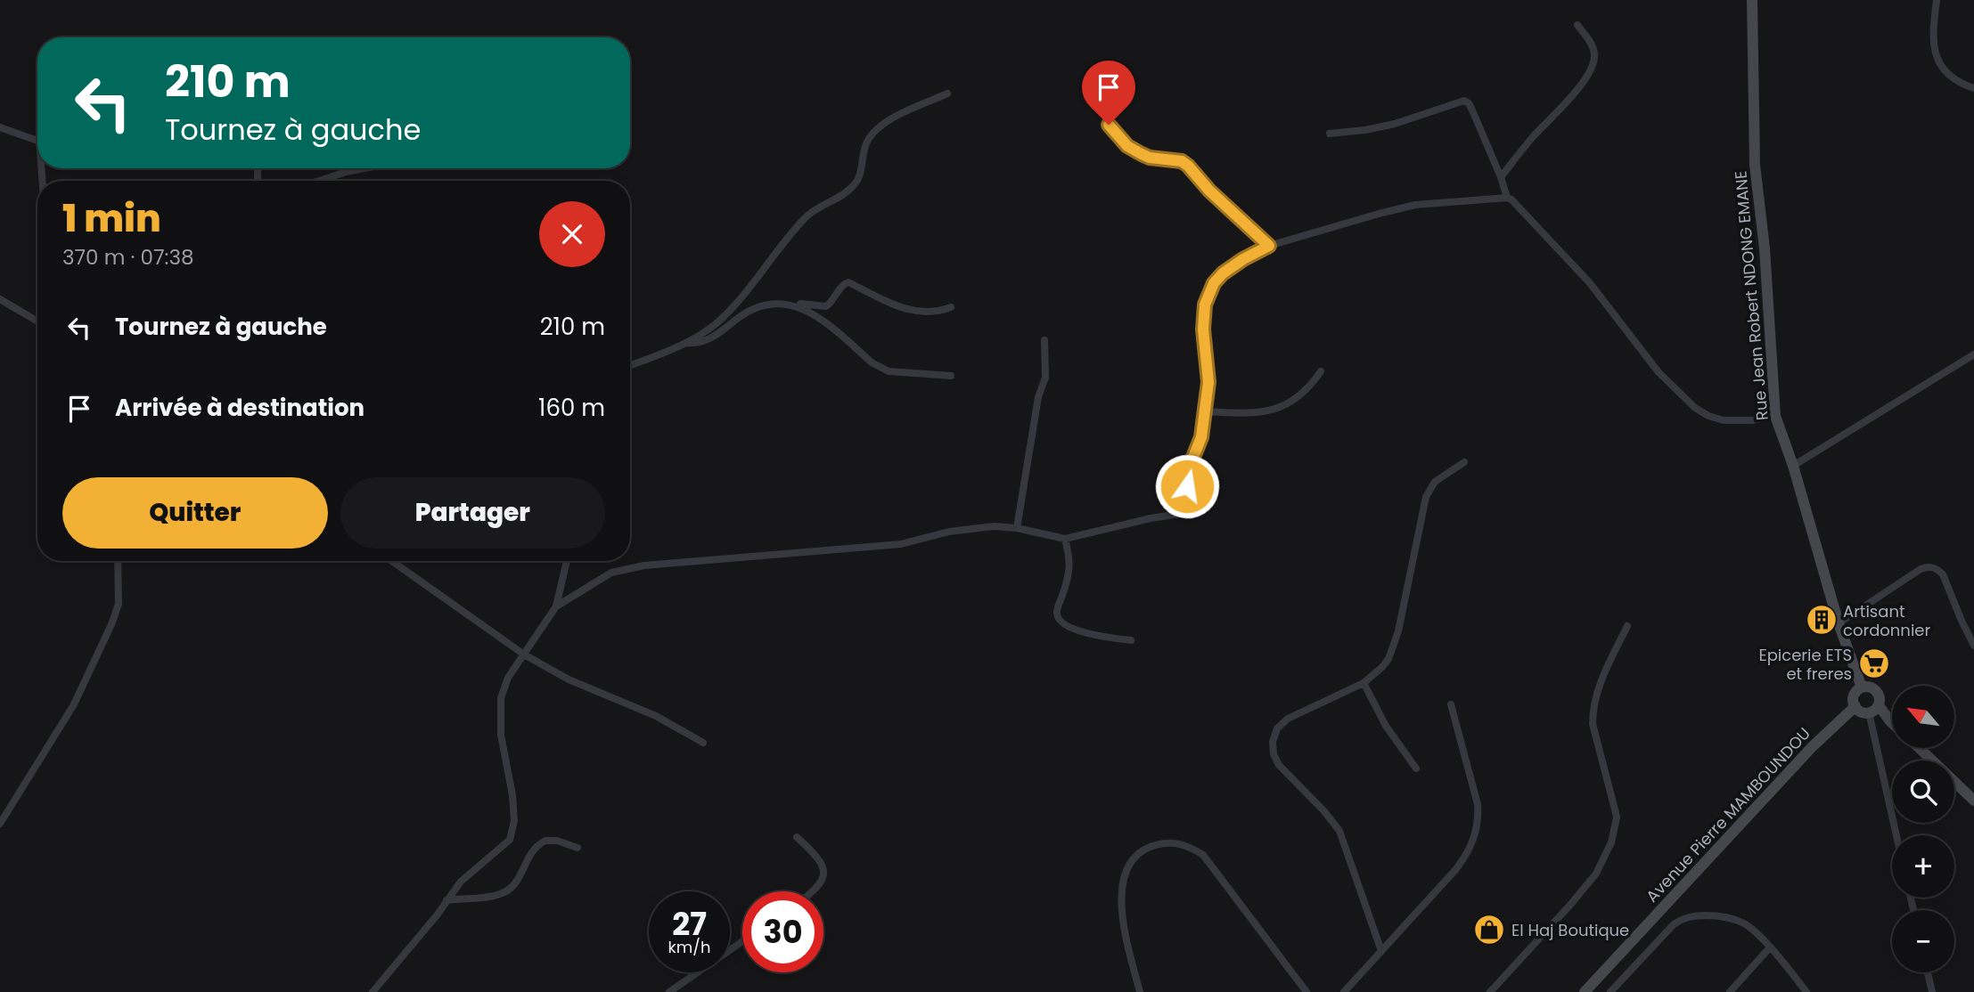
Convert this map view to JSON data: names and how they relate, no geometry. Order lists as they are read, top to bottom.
{
  "streets": {
    "street": ["Rue Jean Robert NDONG EMANE", "Avenue Pierre MAMBOUNDOU"]
  },
  "crossings": [
    ["Rue Jean Robert NDONG EMANE", "Avenue Pierre MAMBOUNDOU"]
  ],
  "places": {
    "building": ["Artisant cordonnier"],
    "supermarket": ["Epicerie ETS et freres"],
    "shop": ["El Haj Boutique"]
  },
  "north": "top left",
  "page": {
    "turn": ["210 m", "Tournez à gauche"],
    "heading": ["1 min", "370 m · 07:38"],
    "list": [
      {
        "name": "Tournez à gauche",
        "value": "210 m"
      },
      {
        "name": "Arrivée à destination",
        "value": "160 m"
      }
    ],
    "buttons": ["Quitter", "Partager"],
    "map_buttons": ["+", "−"],
    "speed": "27 km/h",
    "limit": "30"
  }
}
